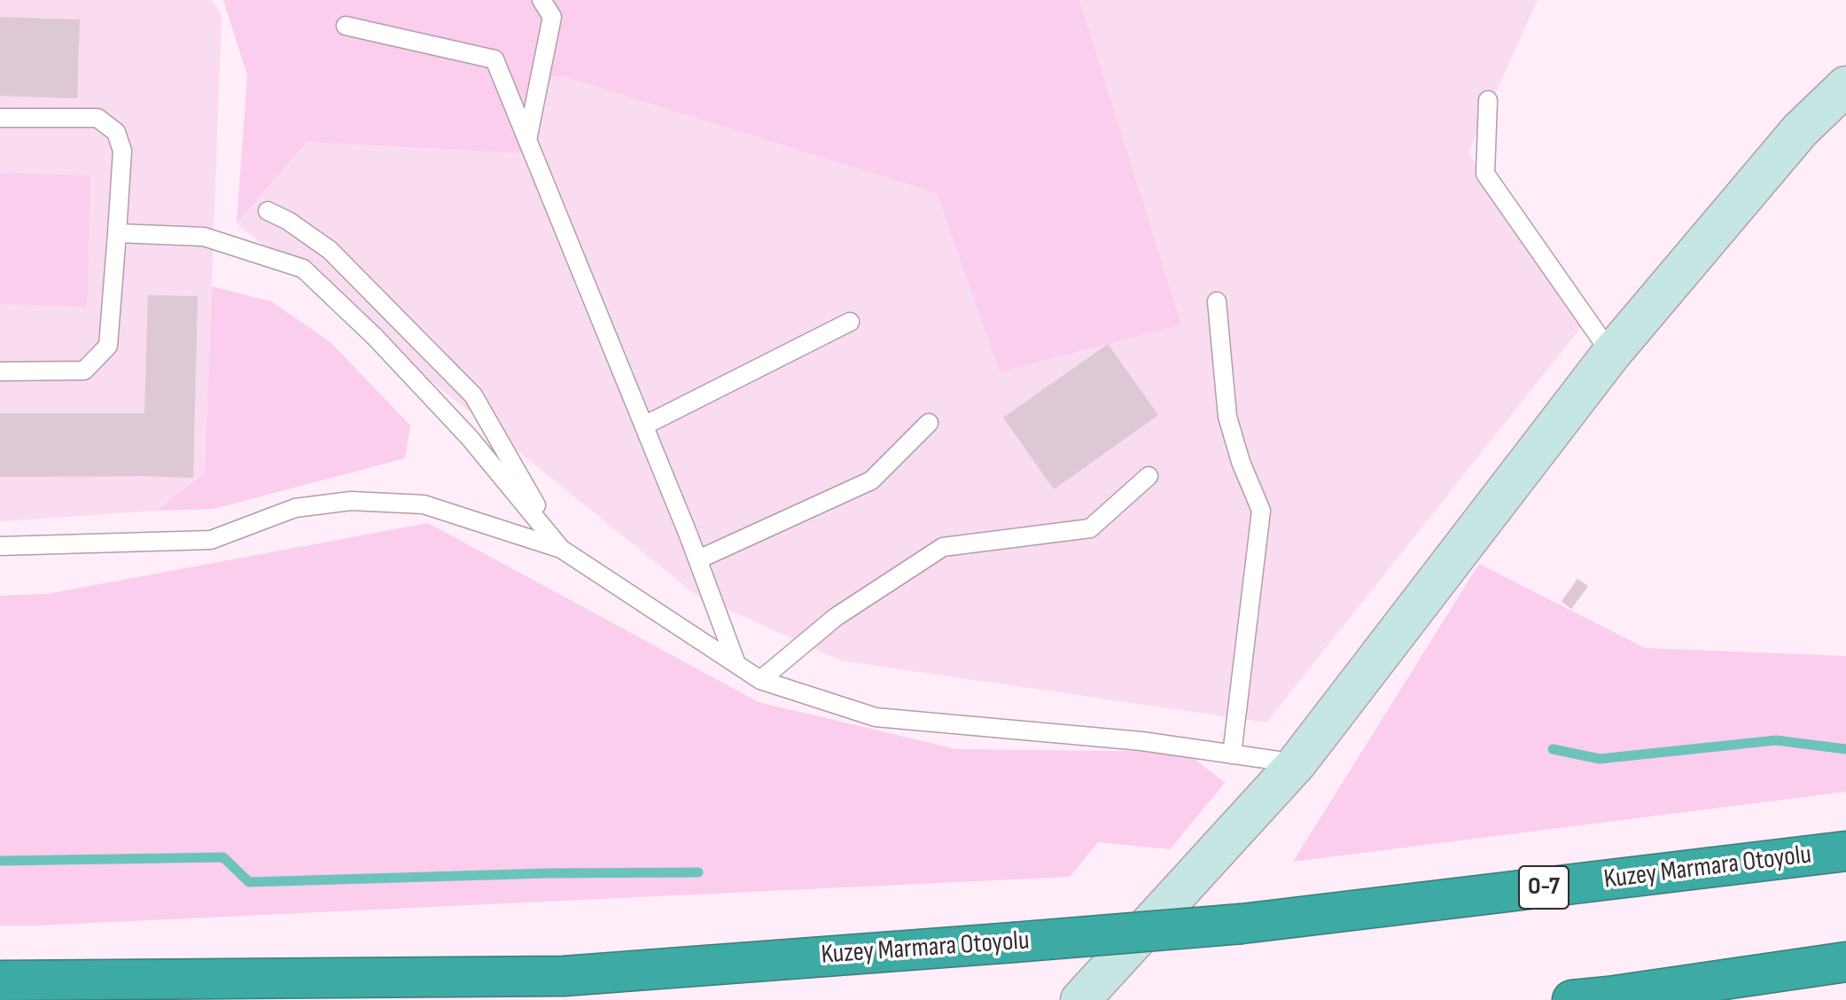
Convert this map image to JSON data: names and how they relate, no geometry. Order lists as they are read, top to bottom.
{
  "streets": {
    "highway": ["Kuzey Marmara Otoyolu", "O-7"]
  }
}
